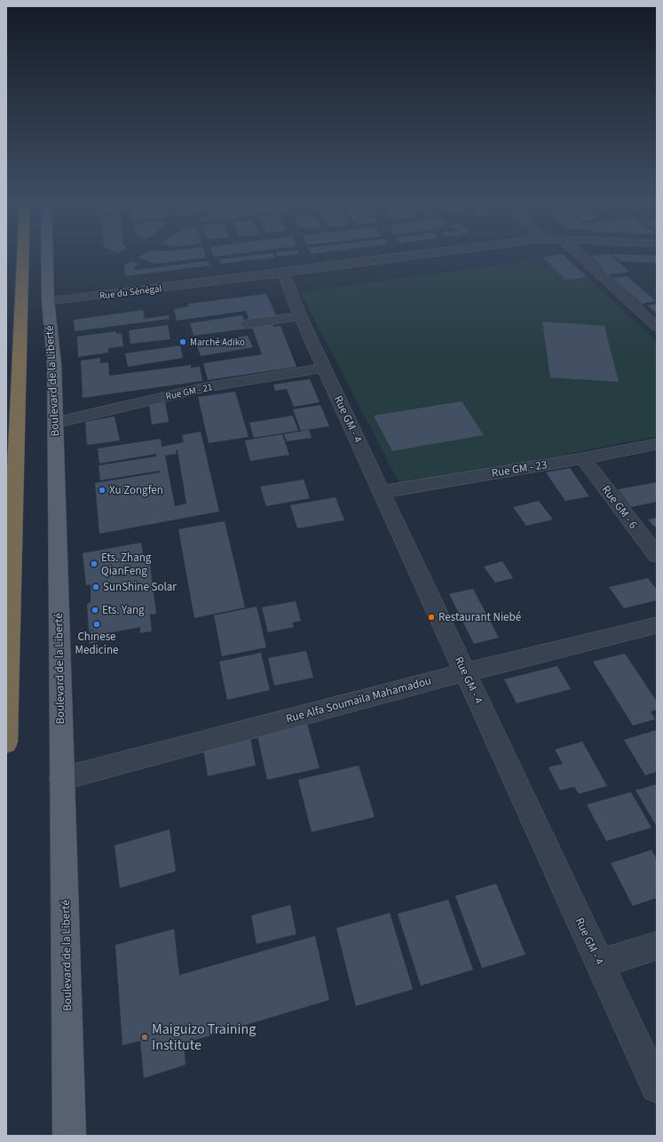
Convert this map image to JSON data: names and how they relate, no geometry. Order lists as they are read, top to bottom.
{
  "streets": {
    "main road": ["Boulevard de la Liberté"],
    "street": [
      "Rue du Sénégal",
      "Rue GM - 21",
      "Rue GM - 4",
      "Rue GM - 23",
      "Rue GM - 6",
      "Rue Alfa Soumaila Mahamadou"
    ]
  },
  "crossings": [
    ["Rue du Sénégal", "Boulevard de la Liberté"],
    ["Rue du Sénégal", "Rue GM - 4"],
    ["Boulevard de la Liberté", "Rue GM - 21"],
    ["Boulevard de la Liberté", "Rue Alfa Soumaila Mahamadou"],
    ["Rue GM - 21", "Rue GM - 4"],
    ["Rue GM - 4", "Rue GM - 23"],
    ["Rue GM - 4", "Rue Alfa Soumaila Mahamadou"],
    ["Rue GM - 23", "Rue GM - 6"]
  ],
  "places": [
    "Marché Adiko",
    "Xu Zongfen",
    "Ets. Zhang QianFeng",
    "SunShine Solar",
    "Ets. Yang",
    "Restaurant Niebé",
    "Chinese Medicine",
    "Maiguizo Training Institute"
  ]
}
